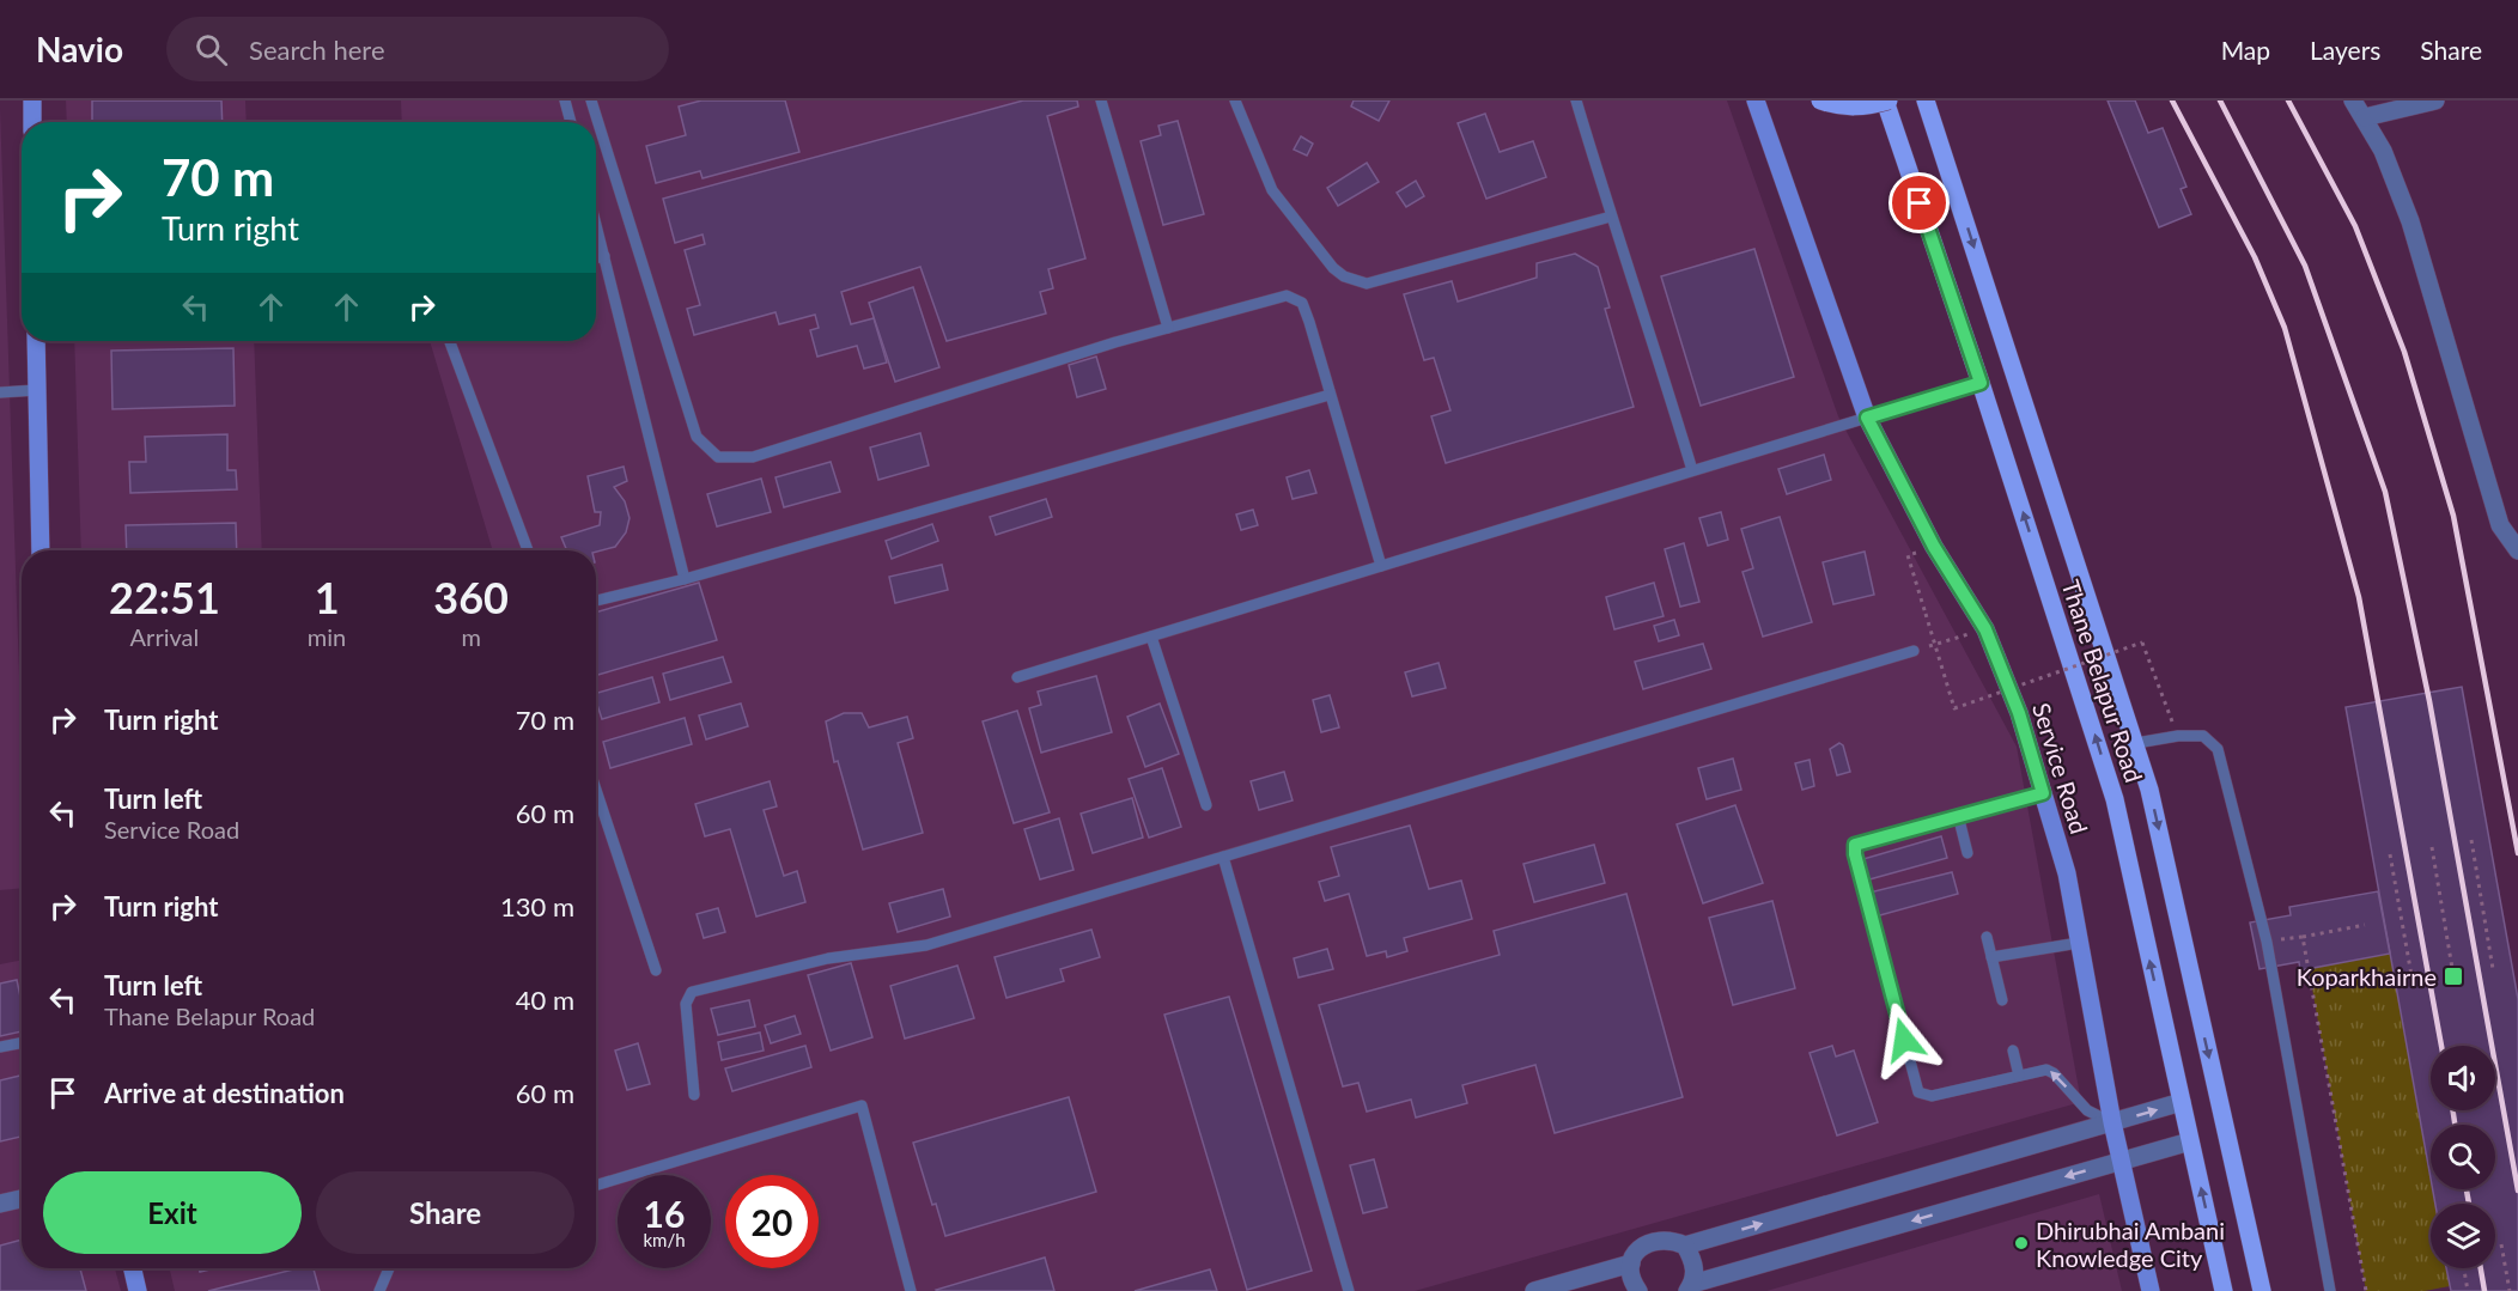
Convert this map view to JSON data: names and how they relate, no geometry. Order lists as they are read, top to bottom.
{
  "streets": {
    "main road": ["Thane Belapur Road"],
    "street": ["Service Road"]
  },
  "places": {
    "transit": ["Koparkhairne"],
    "other": ["Dhirubhai Ambani Knowledge City"]
  },
  "page": {
    "header": "Navio",
    "search": "Search here",
    "nav": ["Map", "Layers", "Share"],
    "turn": ["70 m", "Turn right"],
    "eta": [
      "22:51",
      "Arrival",
      "1",
      "min",
      "360",
      "m"
    ],
    "list": [
      {
        "name": "Turn right",
        "value": "70 m"
      },
      {
        "name": "Turn left",
        "note": "Service Road",
        "value": "60 m"
      },
      {
        "name": "Turn right",
        "value": "130 m"
      },
      {
        "name": "Turn left",
        "note": "Thane Belapur Road",
        "value": "40 m"
      },
      {
        "name": "Arrive at destination",
        "value": "60 m"
      }
    ],
    "buttons": ["Exit", "Share"],
    "speed": "16 km/h",
    "limit": "20"
  }
}
